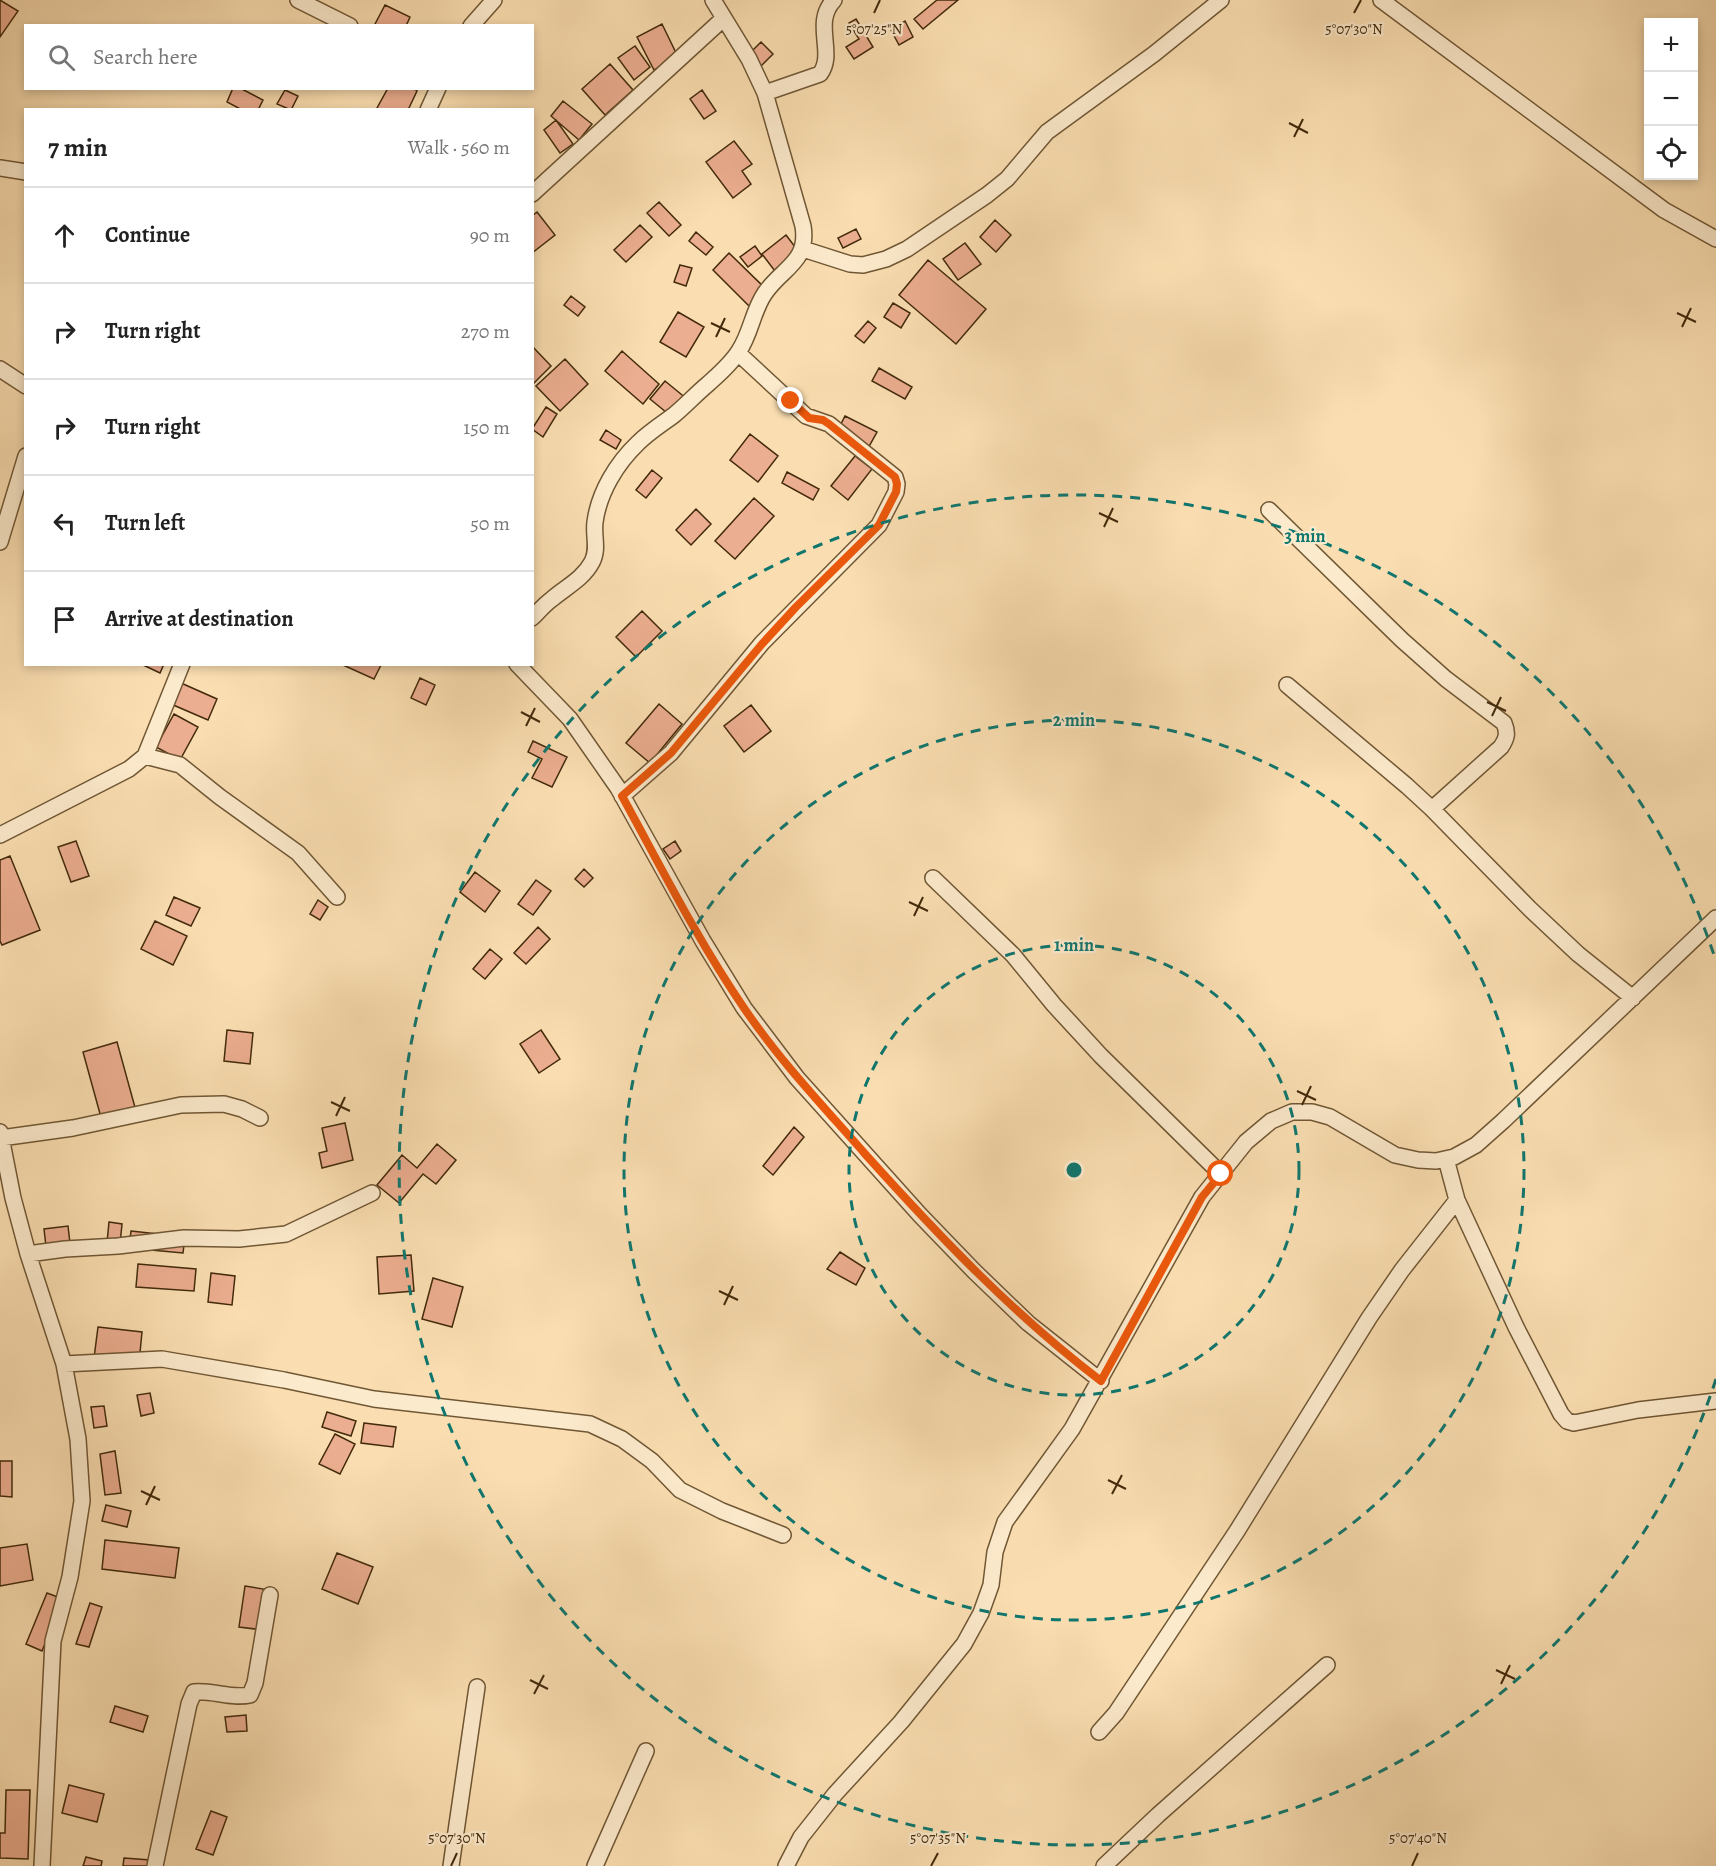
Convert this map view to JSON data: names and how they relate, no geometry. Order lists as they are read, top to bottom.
{
  "page": {
    "map_buttons": ["+", "−"],
    "search": "Search here",
    "heading": ["7 min", "Walk · 560 m"],
    "list": [
      ["Continue", "90 m"],
      ["Turn right", "270 m"],
      ["Turn right", "150 m"],
      ["Turn left", "50 m"],
      "Arrive at destination"
    ]
  },
  "coordinates": [
    "5°07'25\"N",
    "5°07'30\"N",
    "5°07'35\"N",
    "5°07'40\"N"
  ],
  "rings": ["3 min", "2 min", "1 min"]
}
